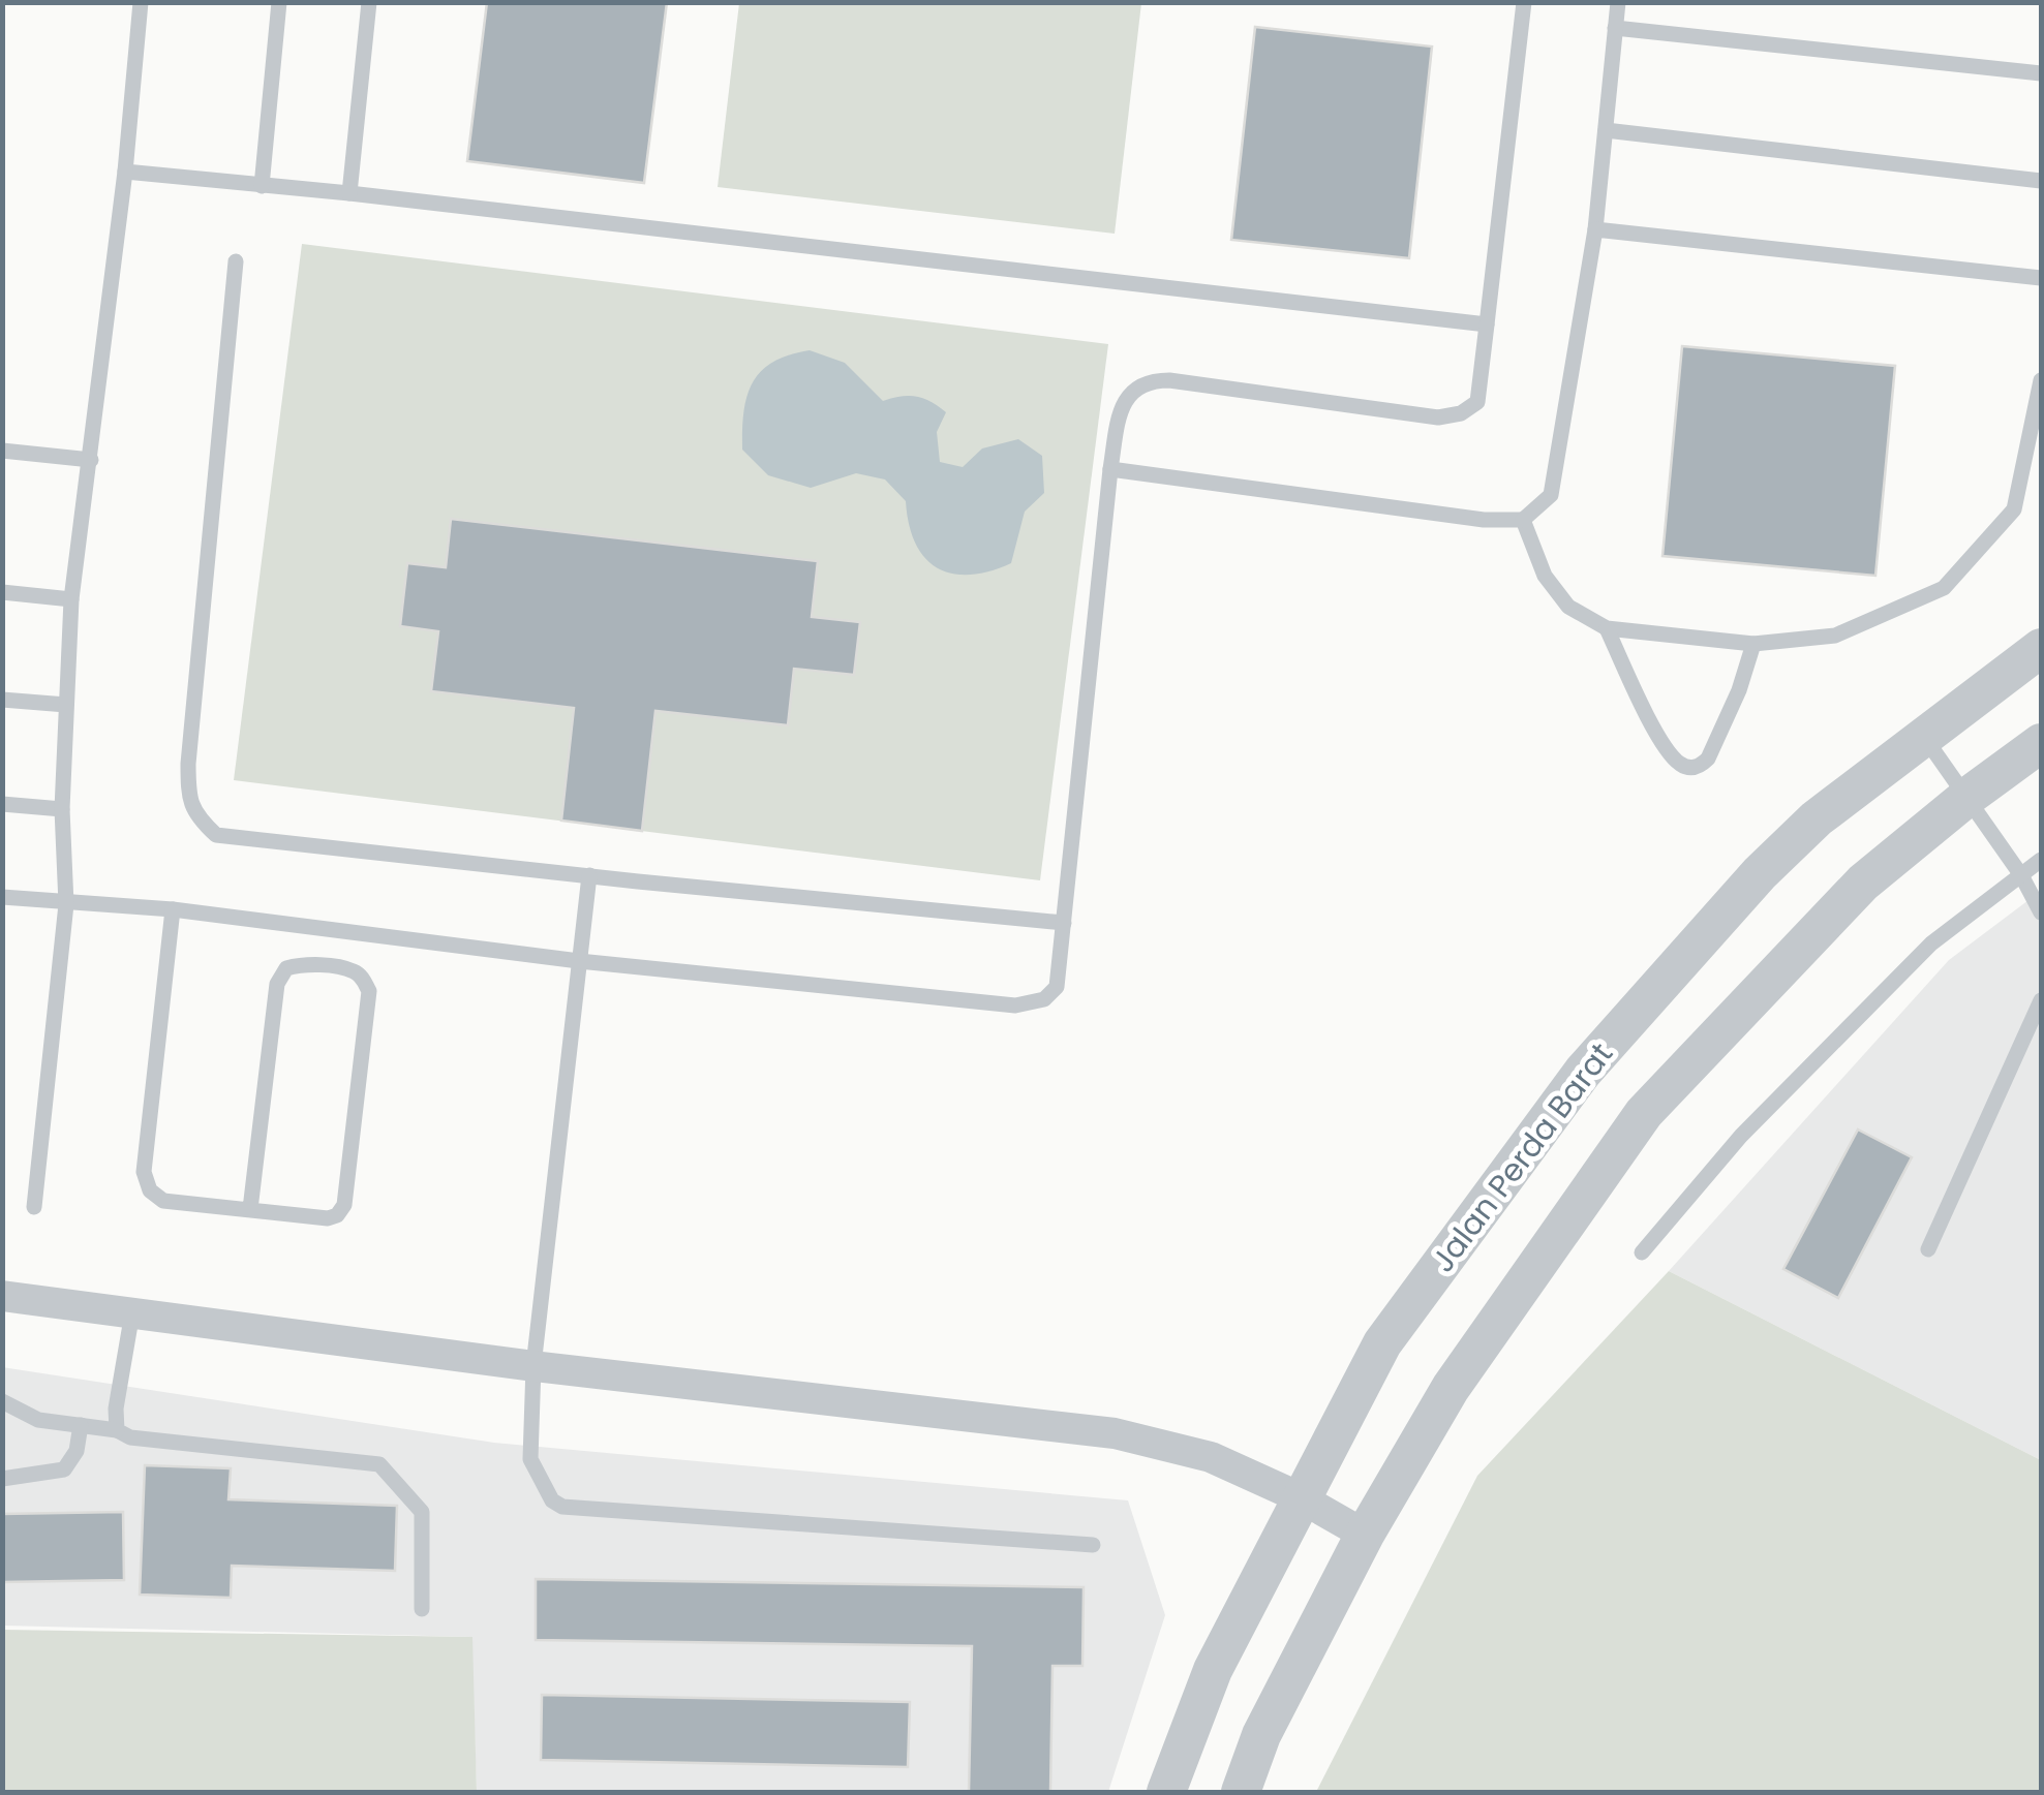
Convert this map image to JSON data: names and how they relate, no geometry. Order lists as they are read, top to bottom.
{
  "streets": {
    "street": ["Jalan Perda Barat"]
  }
}
